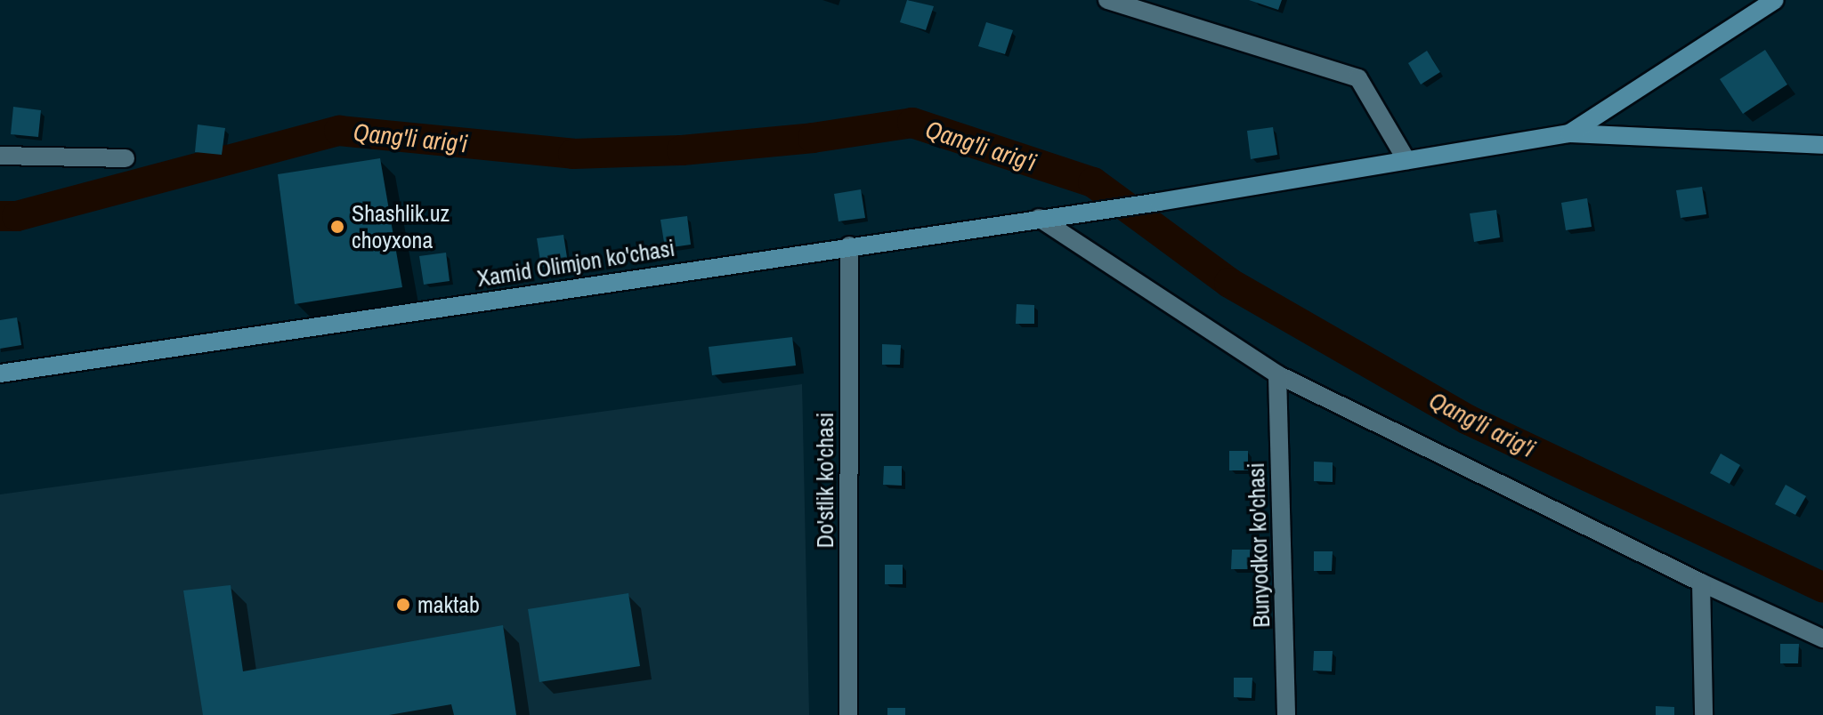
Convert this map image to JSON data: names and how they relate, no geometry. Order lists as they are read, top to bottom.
{
  "streets": {
    "main road": ["Xamid Olimjon ko'chasi"],
    "street": ["Do'stlik ko'chasi", "Bunyodkor ko'chasi"]
  },
  "crossings": [
    ["Xamid Olimjon ko'chasi", "Do'stlik ko'chasi"]
  ],
  "water": ["Qang'li arig'i"],
  "places": ["Shashlik.uz choyxona", "maktab"]
}
